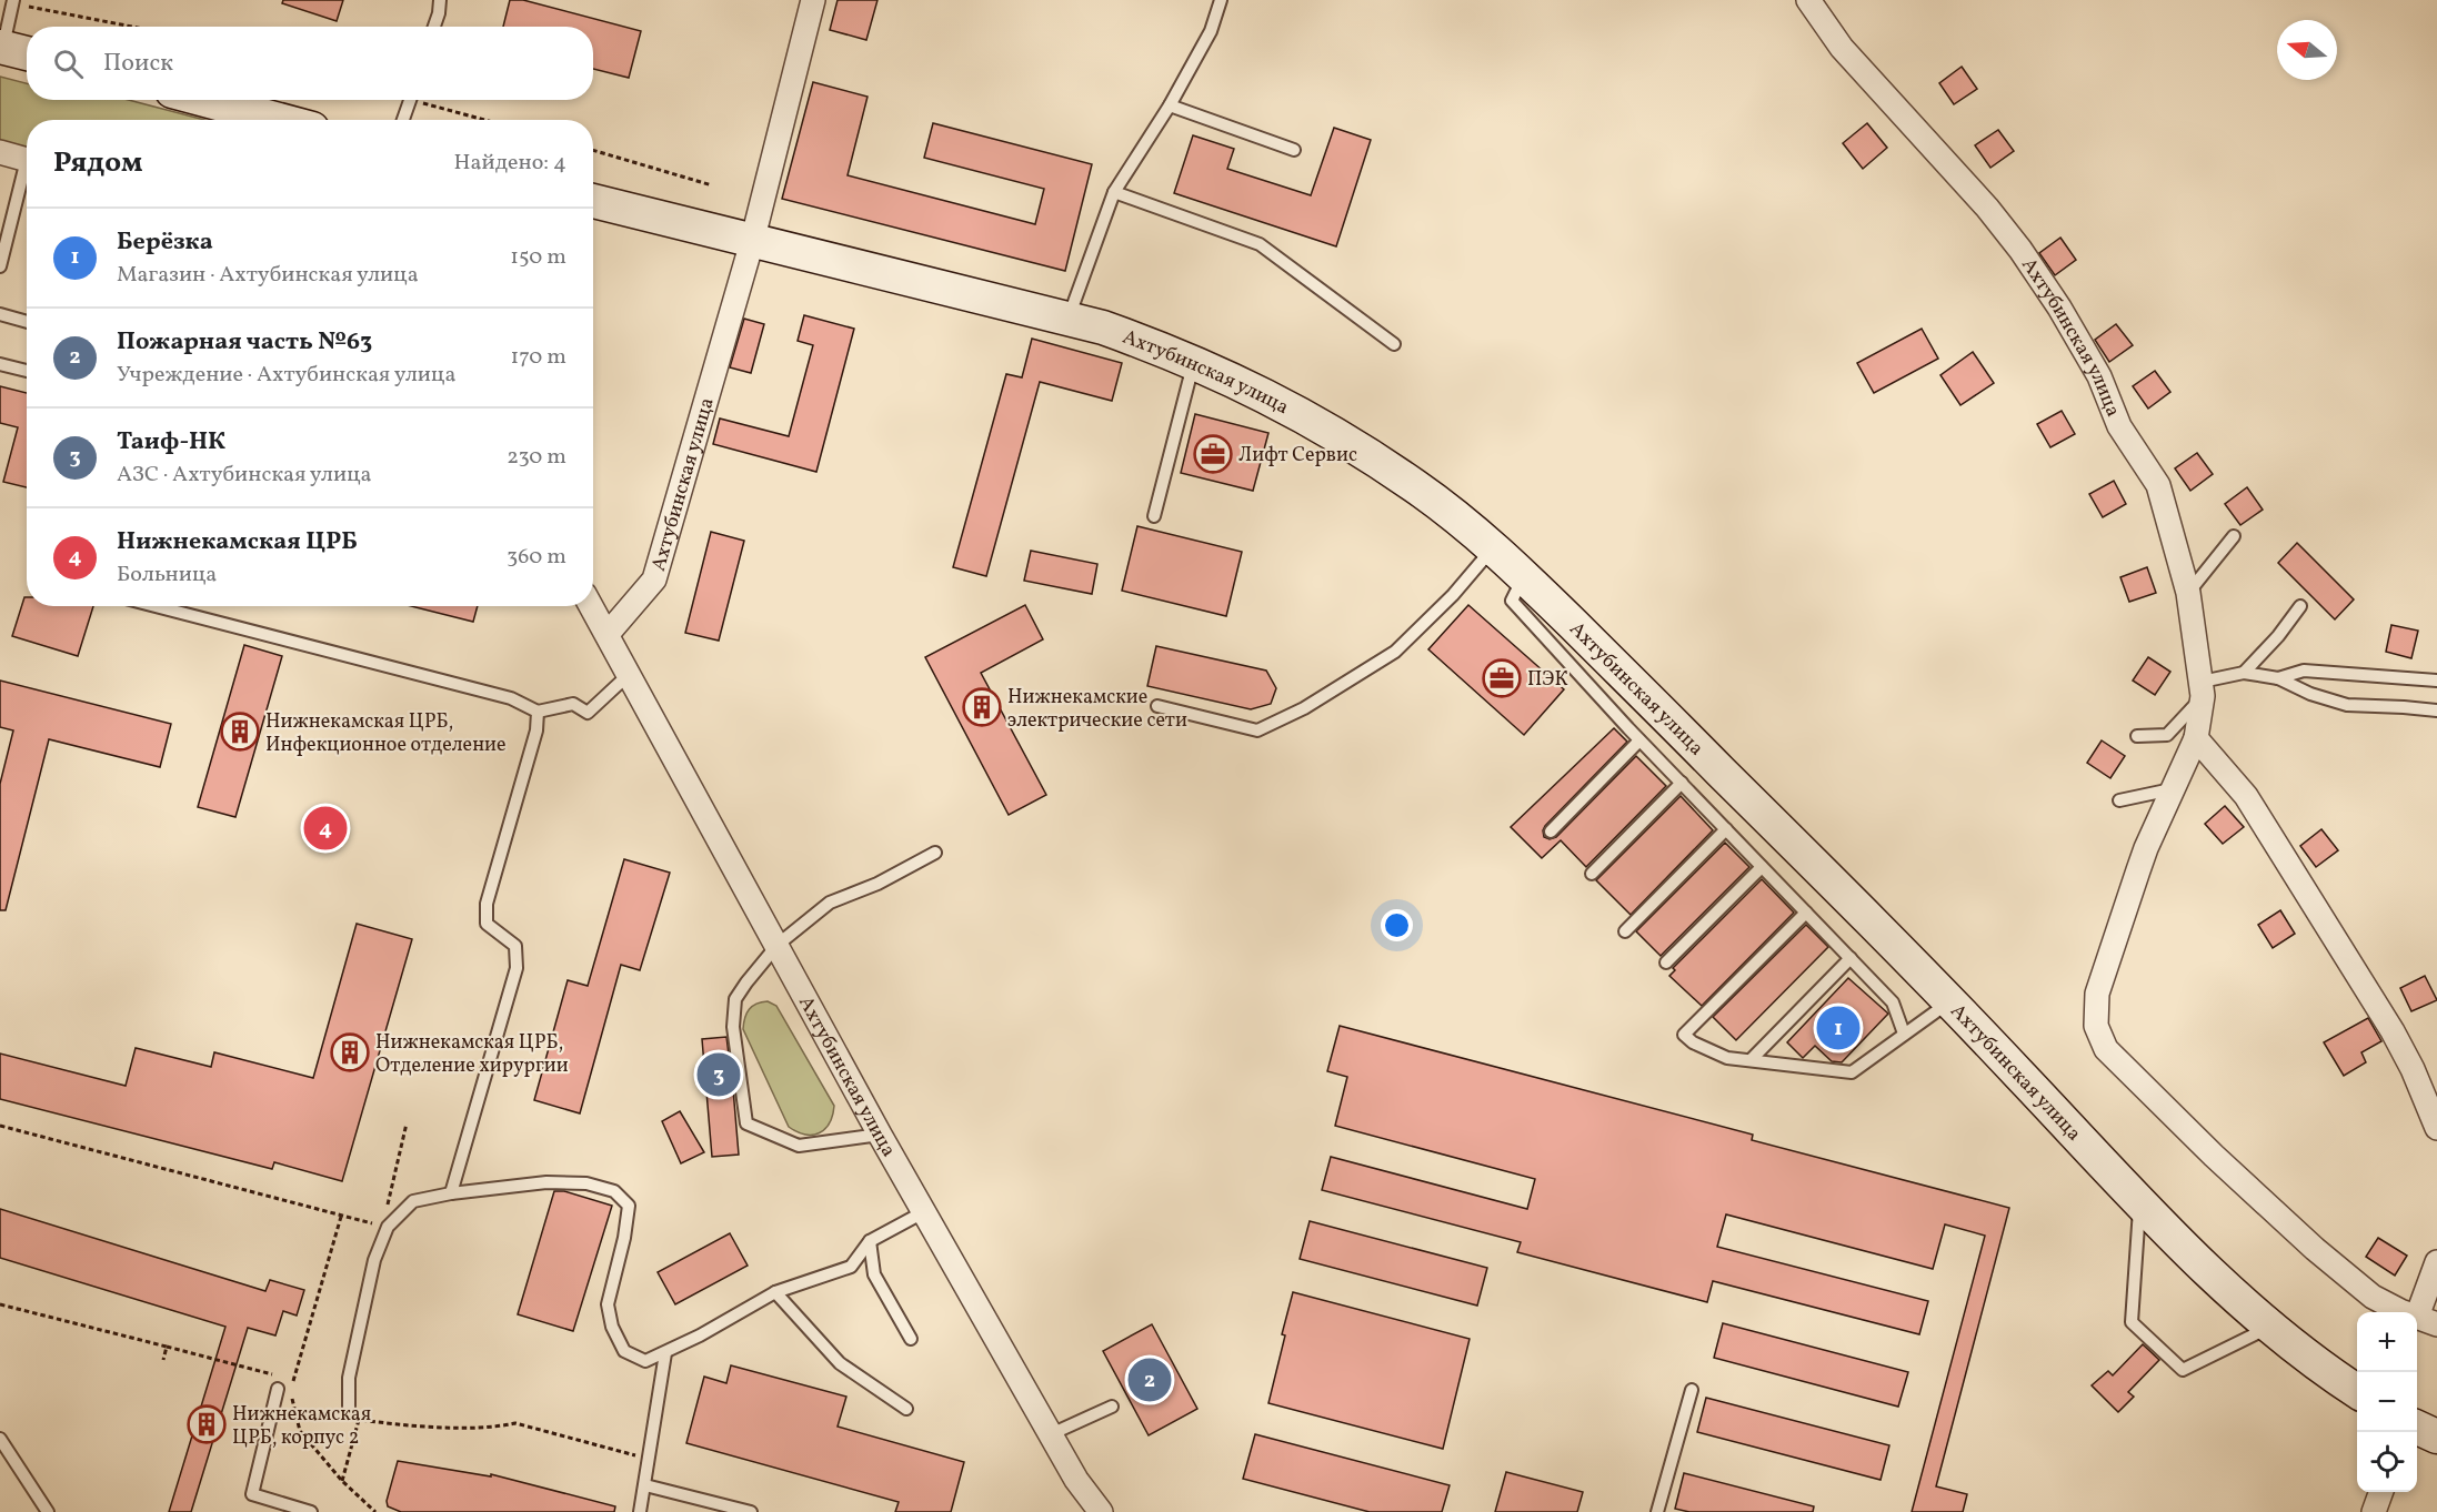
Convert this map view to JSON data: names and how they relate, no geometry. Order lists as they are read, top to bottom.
{
  "streets": {
    "street": ["Ахтубинская улица"]
  },
  "places": {
    "office": ["Лифт Сервис", "ПЭК"],
    "building": [
      "Нижнекамские электрические сети",
      "Нижнекамская ЦРБ, Инфекционное отделение",
      "Нижнекамская ЦРБ, Отделение хирургии",
      "Нижнекамская ЦРБ, корпус 2"
    ]
  },
  "north": "left",
  "page": {
    "search": "Поиск",
    "heading": ["Рядом", "Найдено: 4"],
    "list": [
      {
        "mark": "1",
        "name": "Берёзка",
        "note": "Магазин · Ахтубинская улица",
        "value": "150 m"
      },
      {
        "mark": "2",
        "name": "Пожарная часть №63",
        "note": "Учреждение · Ахтубинская улица",
        "value": "170 m"
      },
      {
        "mark": "3",
        "name": "Таиф-НК",
        "note": "АЗС · Ахтубинская улица",
        "value": "230 m"
      },
      {
        "mark": "4",
        "name": "Нижнекамская ЦРБ",
        "note": "Больница",
        "value": "360 m"
      }
    ],
    "pins": [
      "4",
      "1",
      "3",
      "2"
    ],
    "map_buttons": ["+", "−"]
  }
}
